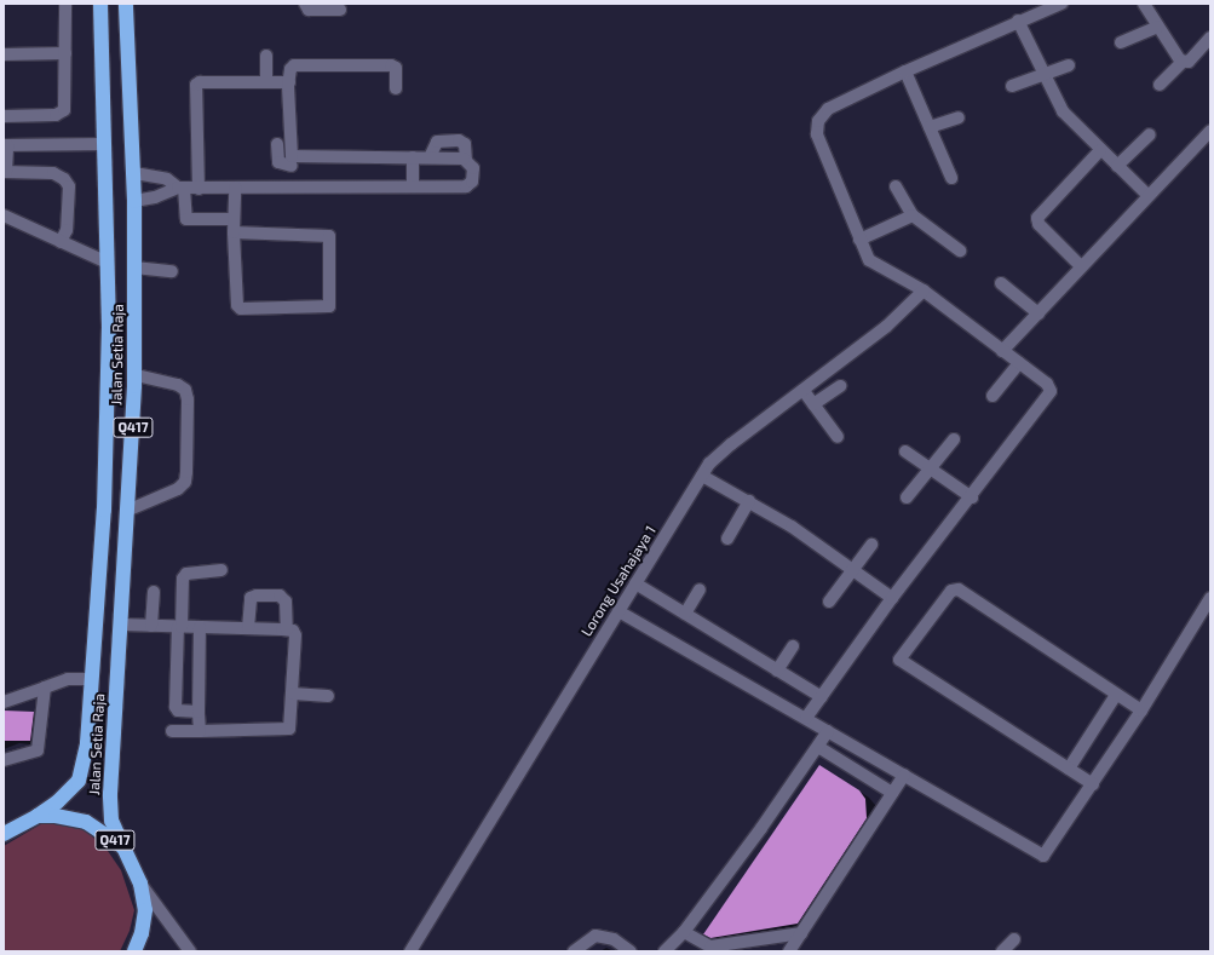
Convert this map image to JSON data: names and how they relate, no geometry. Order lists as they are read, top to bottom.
{
  "streets": {
    "highway": ["Jalan Setia Raja", "Q417"],
    "street": ["Lorong Usahajaya 1"]
  },
  "crossings": [
    ["Jalan Setia Raja", "Q417"]
  ]
}
